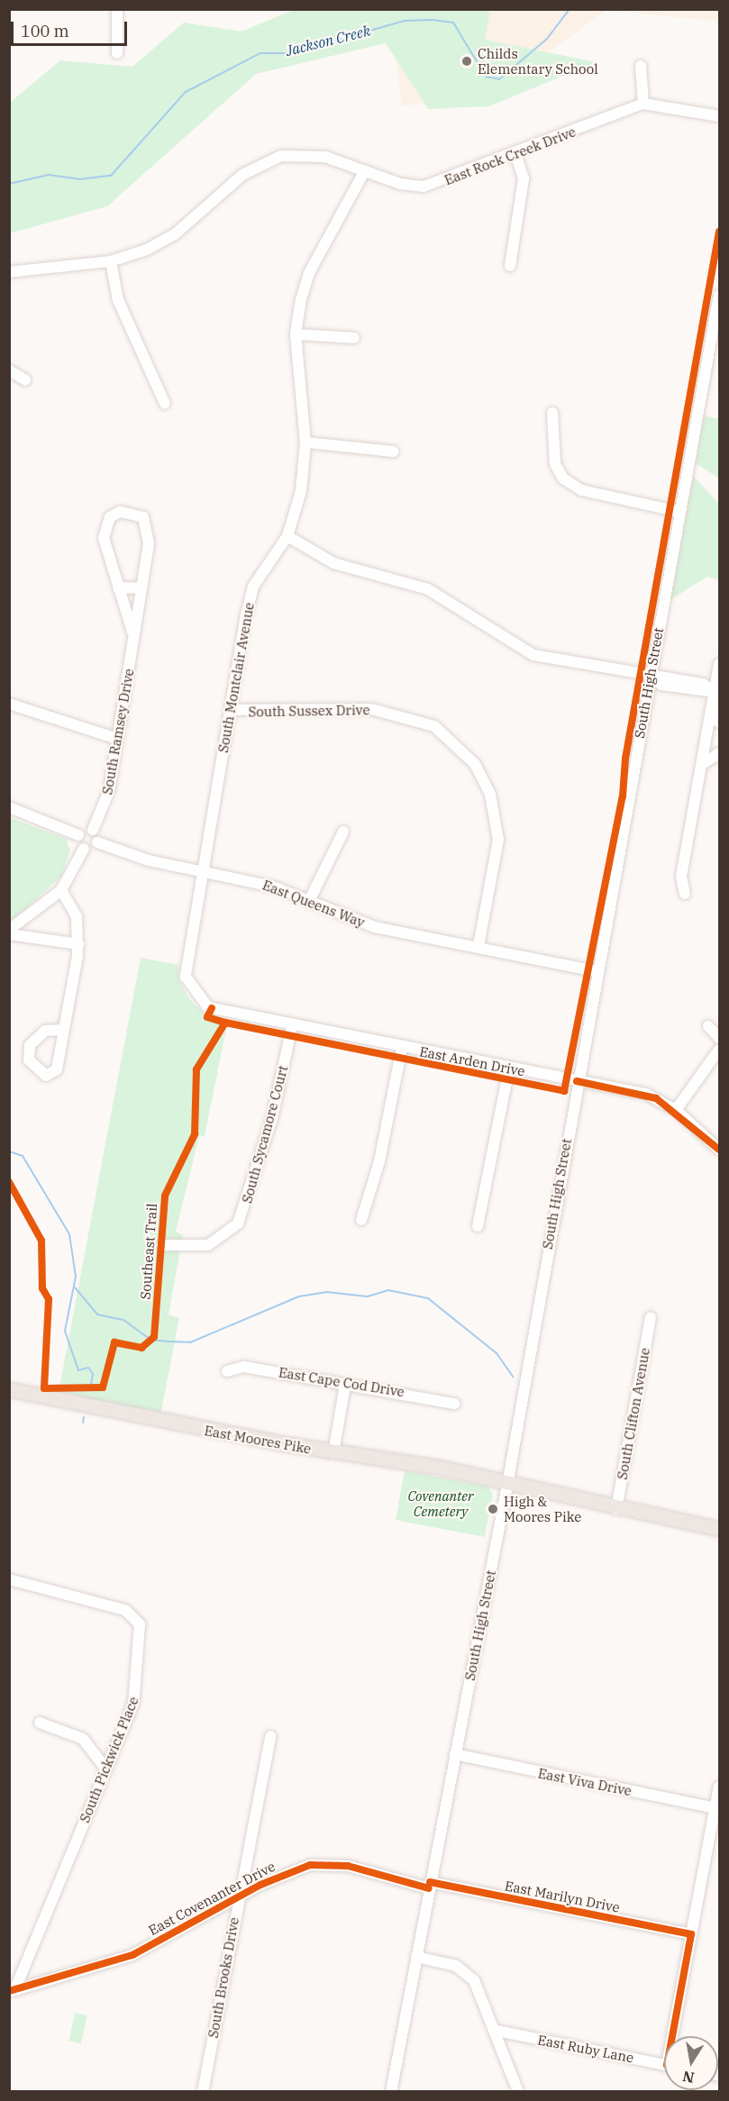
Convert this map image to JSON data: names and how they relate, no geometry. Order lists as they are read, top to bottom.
{
  "streets": {
    "main road": ["East Moores Pike"],
    "street": [
      "East Rock Creek Drive",
      "South Montclair Avenue",
      "South High Street",
      "South Sussex Drive",
      "South Ramsey Drive",
      "East Queens Way",
      "East Arden Drive",
      "South Sycamore Court",
      "East Cape Cod Drive",
      "South Clifton Avenue",
      "South Pickwick Place",
      "East Viva Drive",
      "East Marilyn Drive",
      "East Covenanter Drive",
      "South Brooks Drive",
      "East Ruby Lane"
    ],
    "cycle path": ["Southeast Trail"]
  },
  "crossings": [
    ["East Rock Creek Drive", "South Montclair Avenue"],
    ["South Montclair Avenue", "South Sussex Drive"],
    ["South Montclair Avenue", "East Queens Way"],
    ["South Montclair Avenue", "East Arden Drive"],
    ["South High Street", "East Queens Way"],
    ["South High Street", "East Arden Drive"],
    ["South High Street", "East Moores Pike"],
    ["South High Street", "East Viva Drive"],
    ["South High Street", "East Marilyn Drive"],
    ["South High Street", "East Covenanter Drive"],
    ["South Sussex Drive", "East Queens Way"],
    ["East Arden Drive", "South Sycamore Court"],
    ["South Clifton Avenue", "East Moores Pike"],
    ["South Pickwick Place", "East Covenanter Drive"],
    ["East Marilyn Drive", "East Covenanter Drive"],
    ["East Covenanter Drive", "South Brooks Drive"]
  ],
  "water": ["Jackson Creek"],
  "parks": ["Covenanter Cemetery"],
  "places": ["Childs Elementary School", "High & Moores Pike"],
  "scale_bar": "100 m",
  "north": "bottom"
}
